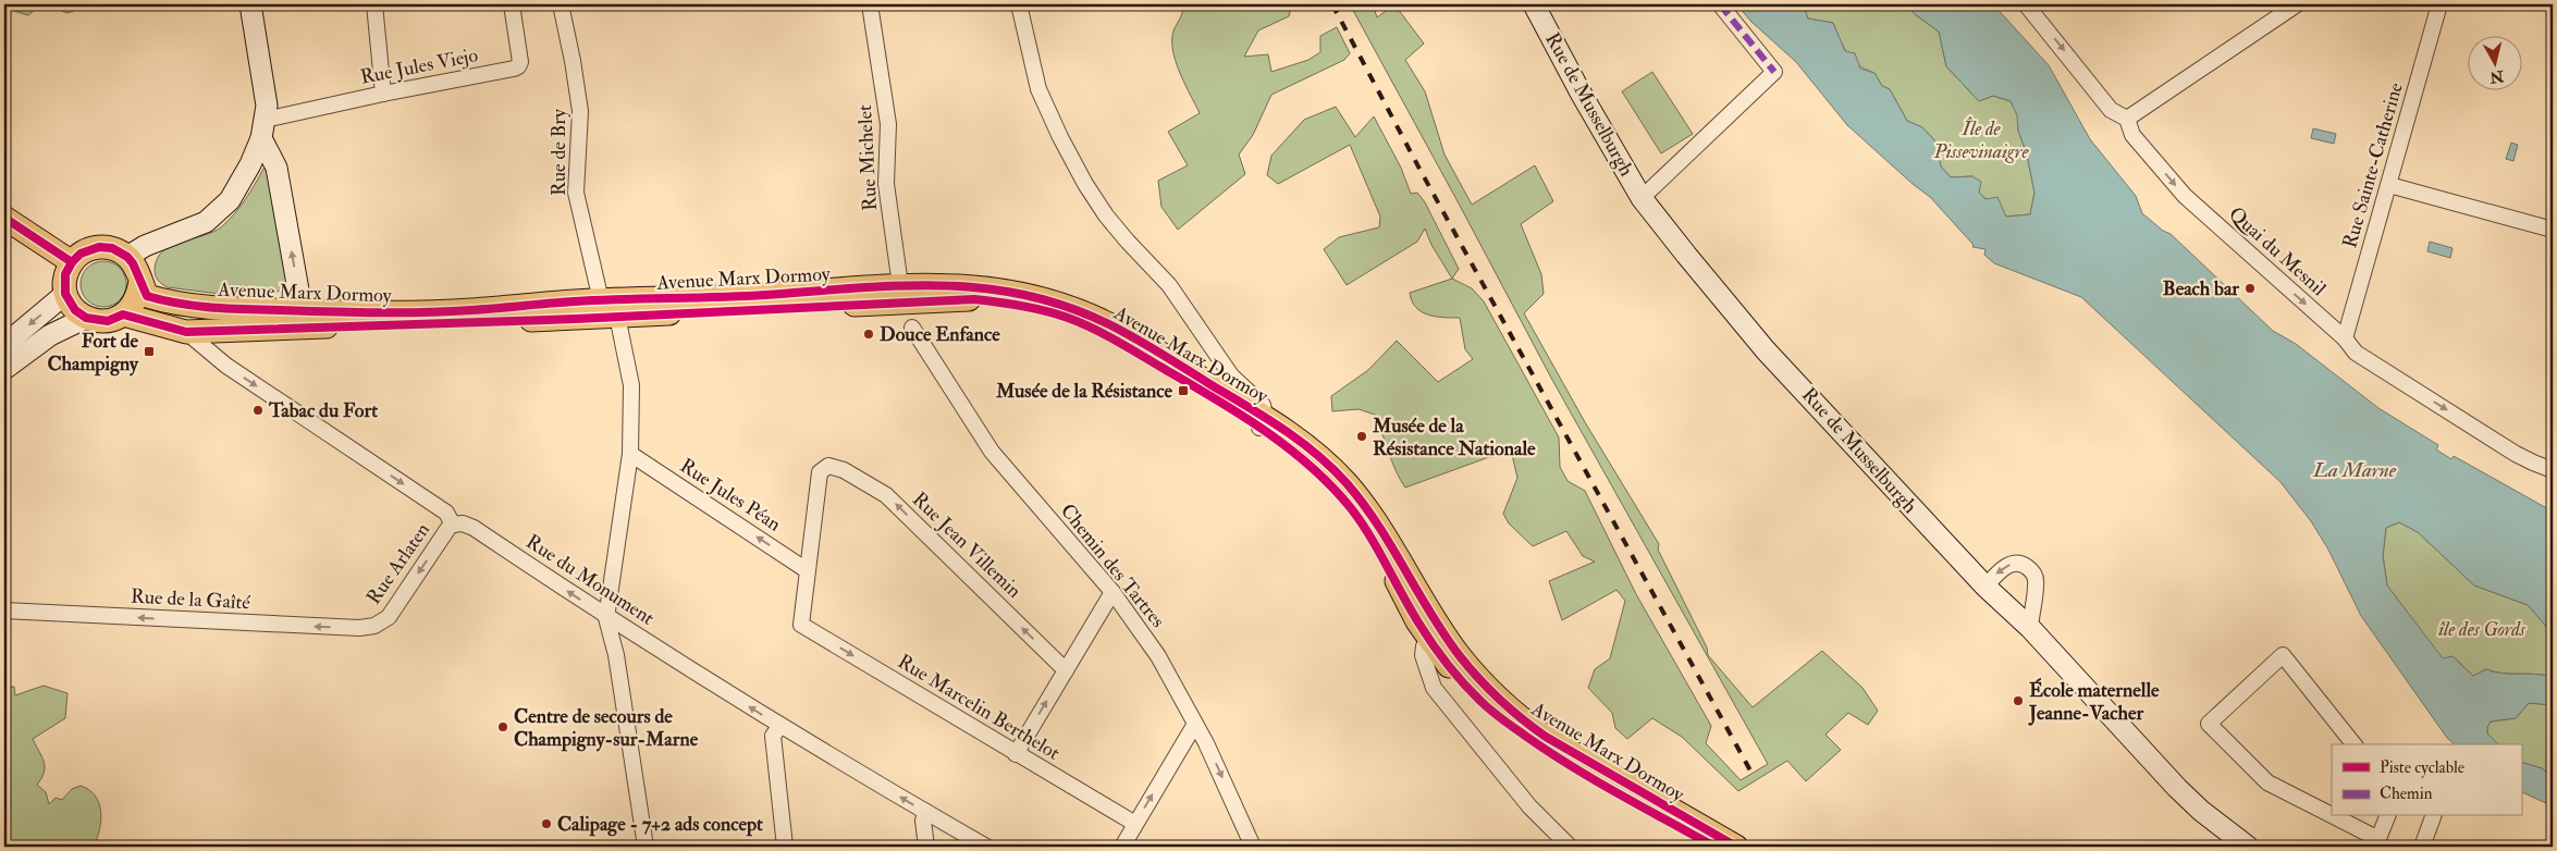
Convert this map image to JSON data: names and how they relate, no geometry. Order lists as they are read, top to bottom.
{
  "streets": {
    "main road": ["Avenue Marx Dormoy"],
    "street": [
      "Rue Jules Viejo",
      "Rue de Musselburgh",
      "Rue de Bry",
      "Rue Michelet",
      "Rue Sainte-Catherine",
      "Quai du Mesnil",
      "Rue Jules Péan",
      "Rue Jean Villemin",
      "Rue Arlaten",
      "Chemin des Tartres",
      "Rue du Monument",
      "Rue de la Gaîté",
      "Rue Marcelin Berthelot"
    ]
  },
  "crossings": [
    ["Rue de Bry", "Avenue Marx Dormoy"],
    ["Rue de Bry", "Rue Jules Péan"],
    ["Rue de Bry", "Rue du Monument"],
    ["Rue Michelet", "Avenue Marx Dormoy"],
    ["Rue Sainte-Catherine", "Quai du Mesnil"],
    ["Rue Jules Péan", "Rue Jean Villemin"],
    ["Rue Jules Péan", "Rue Marcelin Berthelot"],
    ["Rue Jean Villemin", "Rue Marcelin Berthelot"],
    ["Rue Arlaten", "Rue du Monument"],
    ["Rue Arlaten", "Rue de la Gaîté"]
  ],
  "one_way": [
    "Quai du Mesnil",
    "Rue Jules Péan",
    "Rue Arlaten",
    "Rue du Monument",
    "Rue de la Gaîté",
    "Rue Marcelin Berthelot"
  ],
  "water": ["La Marne"],
  "parks": ["Île de Pissevinaigre", "île des Gords"],
  "places": {
    "other": [
      "Beach bar",
      "Douce Enfance",
      "Tabac du Fort",
      "Musée de la Résistance Nationale",
      "École maternelle Jeanne-Vacher",
      "Centre de secours de Champigny-sur-Marne",
      "Calipage - 7+2 ads concept"
    ],
    "transit": ["Fort de Champigny", "Musée de la Résistance"]
  },
  "legend": ["Piste cyclable", "Chemin"],
  "north": "bottom"
}
